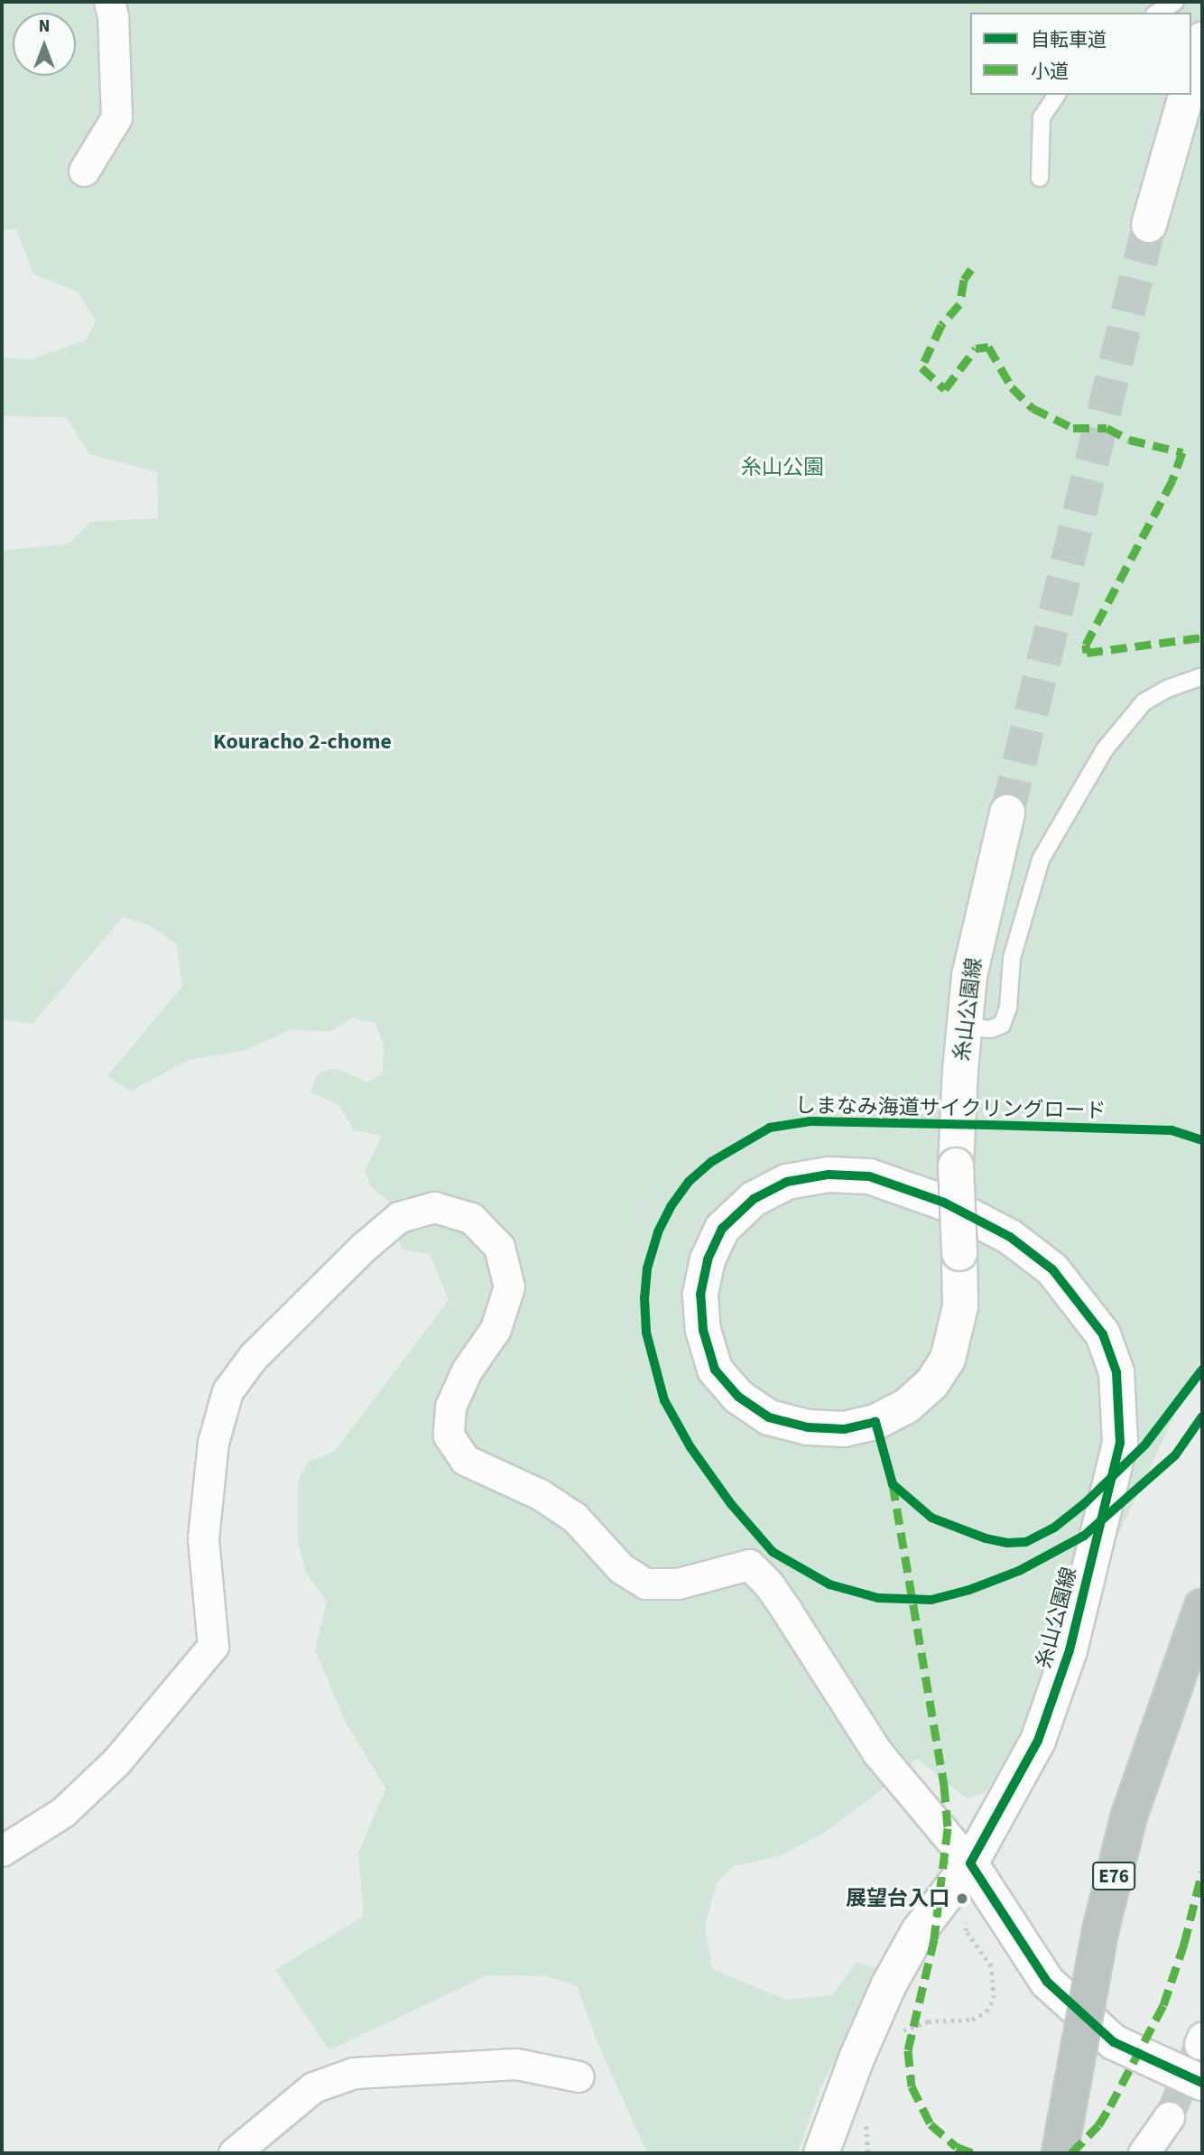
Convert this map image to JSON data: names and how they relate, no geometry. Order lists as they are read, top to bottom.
{
  "streets": {
    "highway": ["E76"],
    "main road": ["糸山公園線"],
    "cycle path": ["しまなみ海道サイクリングロード"]
  },
  "districts": ["Kouracho 2-chome"],
  "parks": ["糸山公園"],
  "places": ["展望台入口"],
  "legend": ["自転車道", "小道"],
  "north": "top"
}
